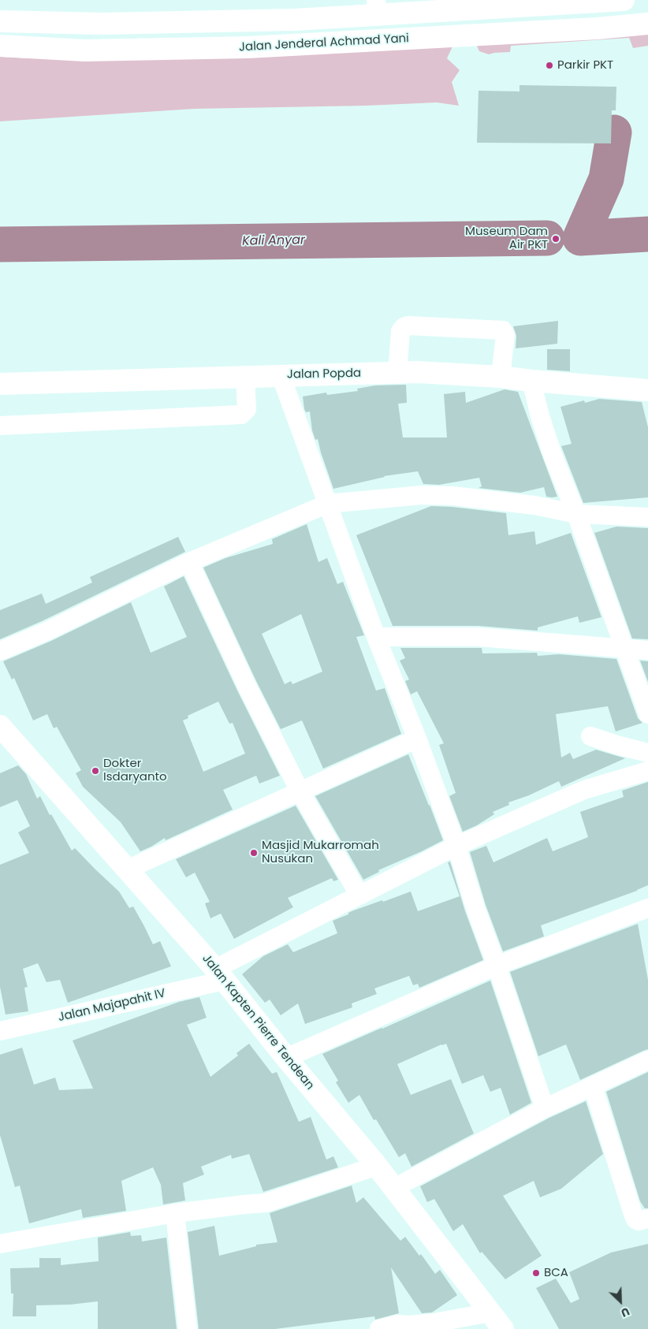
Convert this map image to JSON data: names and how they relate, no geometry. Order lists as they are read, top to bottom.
{
  "streets": {
    "main road": ["Jalan Jenderal Achmad Yani", "Jalan Popda", "Jalan Kapten Pierre Tendean"],
    "street": ["Jalan Majapahit IV"]
  },
  "crossings": [
    ["Jalan Majapahit IV", "Jalan Kapten Pierre Tendean"]
  ],
  "water": ["Kali Anyar"],
  "places": [
    "Parkir PKT",
    "Museum Dam Air PKT",
    "Dokter Isdaryanto",
    "Masjid Mukarromah Nusukan",
    "BCA"
  ],
  "north": "bottom right"
}
